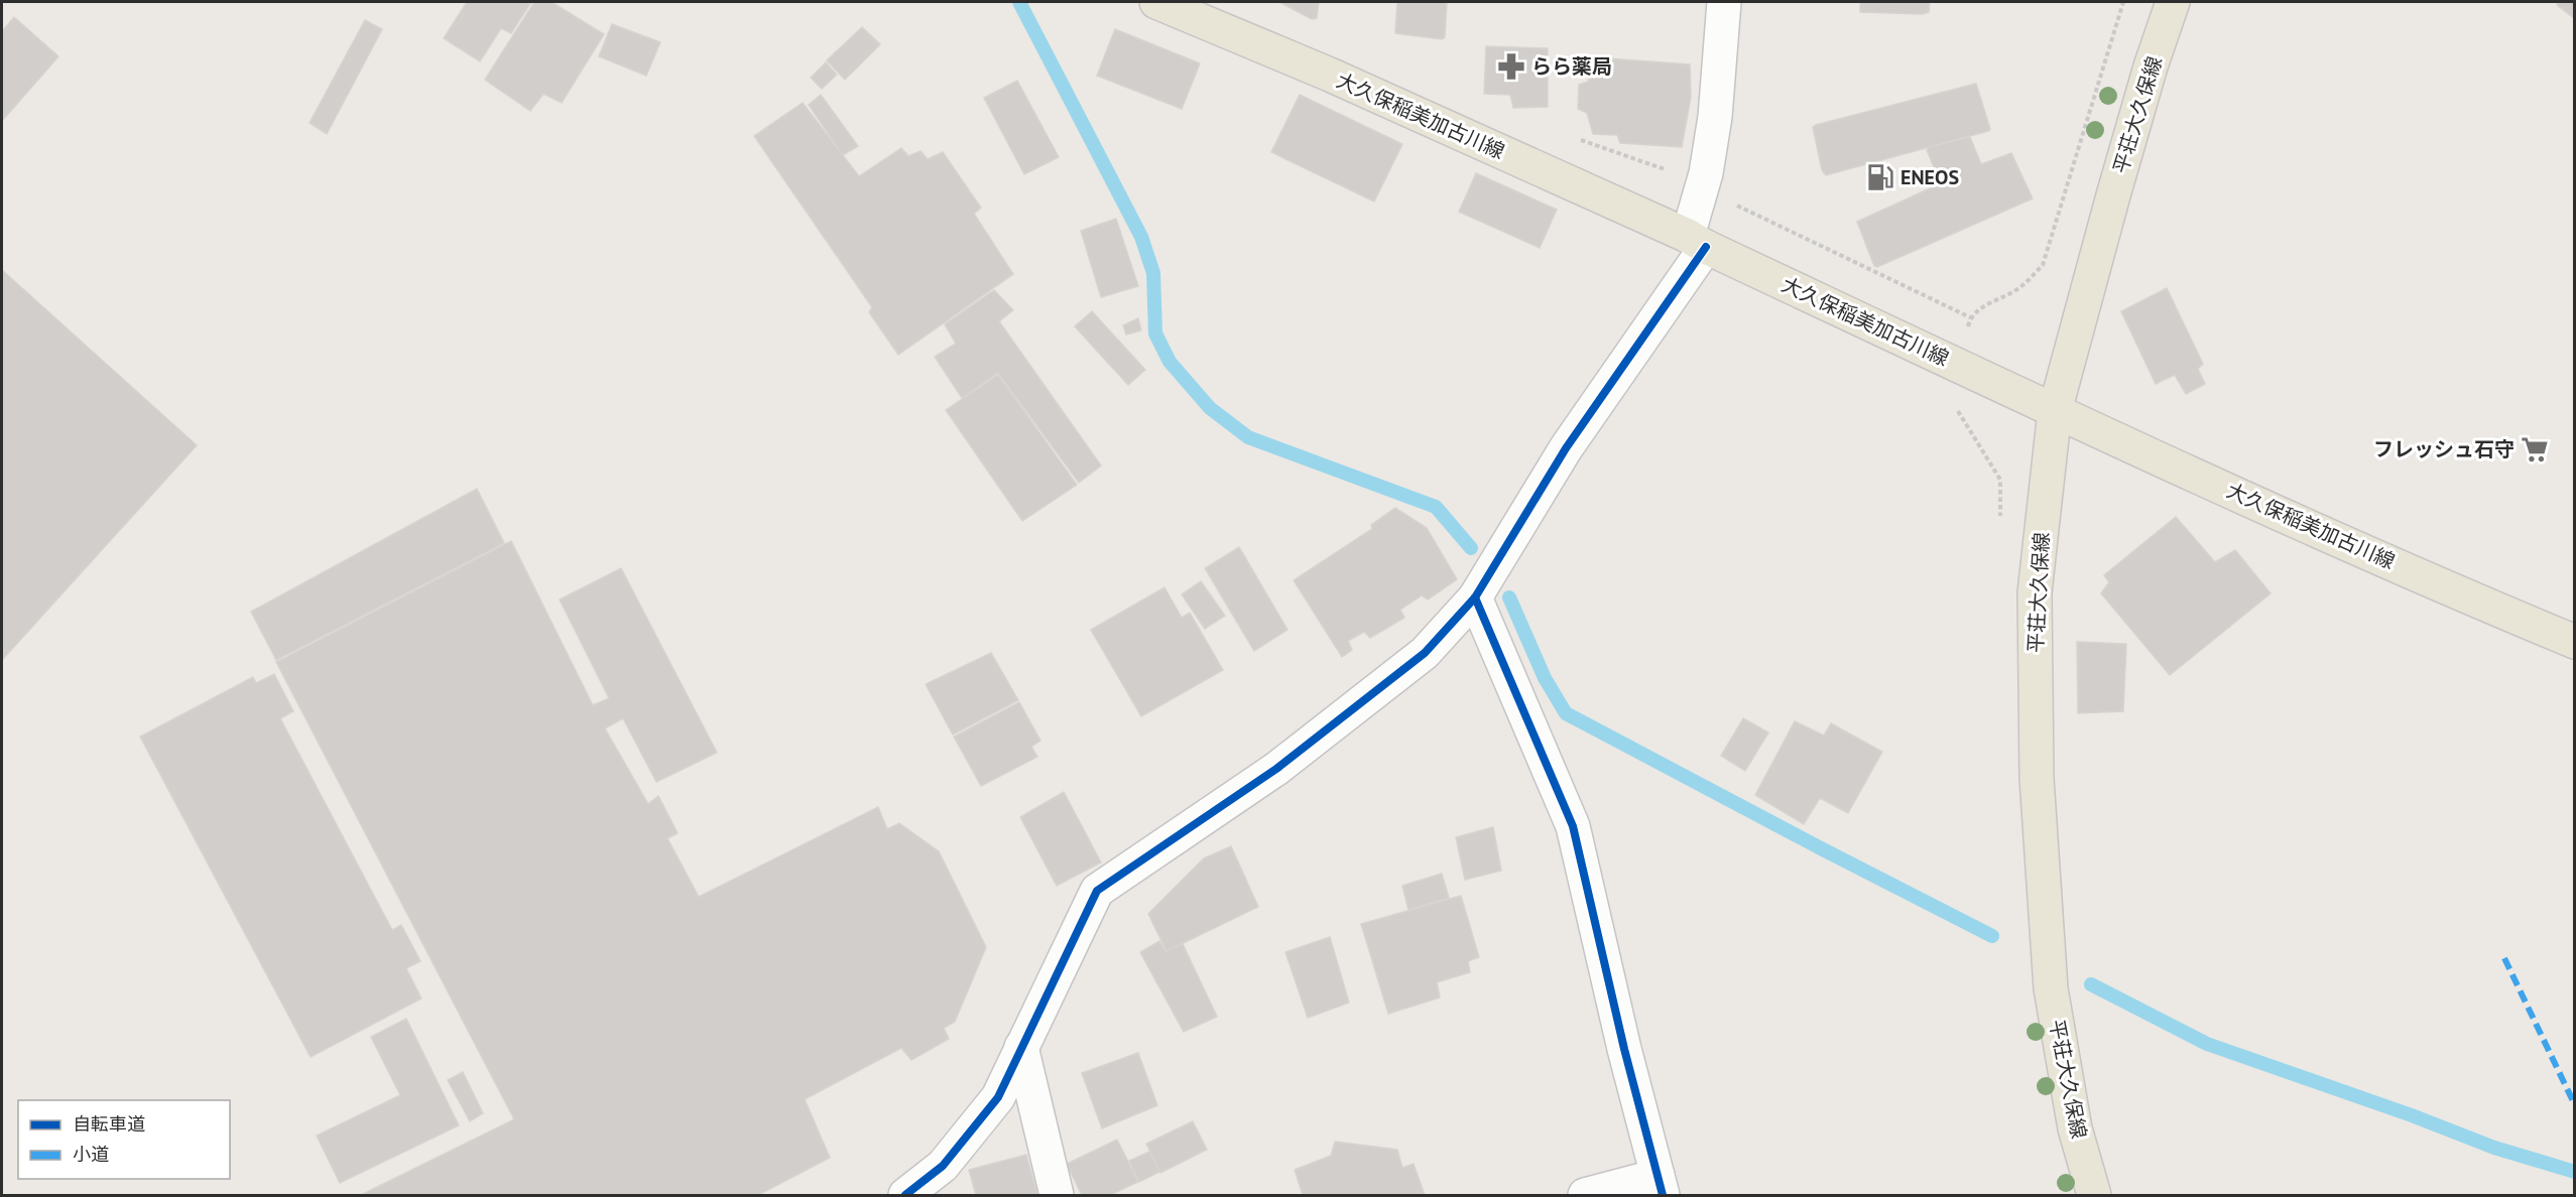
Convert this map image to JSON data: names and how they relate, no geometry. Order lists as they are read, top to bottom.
{
  "streets": {
    "main road": ["平荘大久保線", "大久保稲美加古川線"]
  },
  "crossings": [
    ["平荘大久保線", "大久保稲美加古川線"]
  ],
  "places": {
    "pharmacy": ["らら薬局"],
    "fuel station": ["ENEOS"],
    "supermarket": ["フレッシュ石守"]
  },
  "legend": ["自転車道", "小道"]
}
